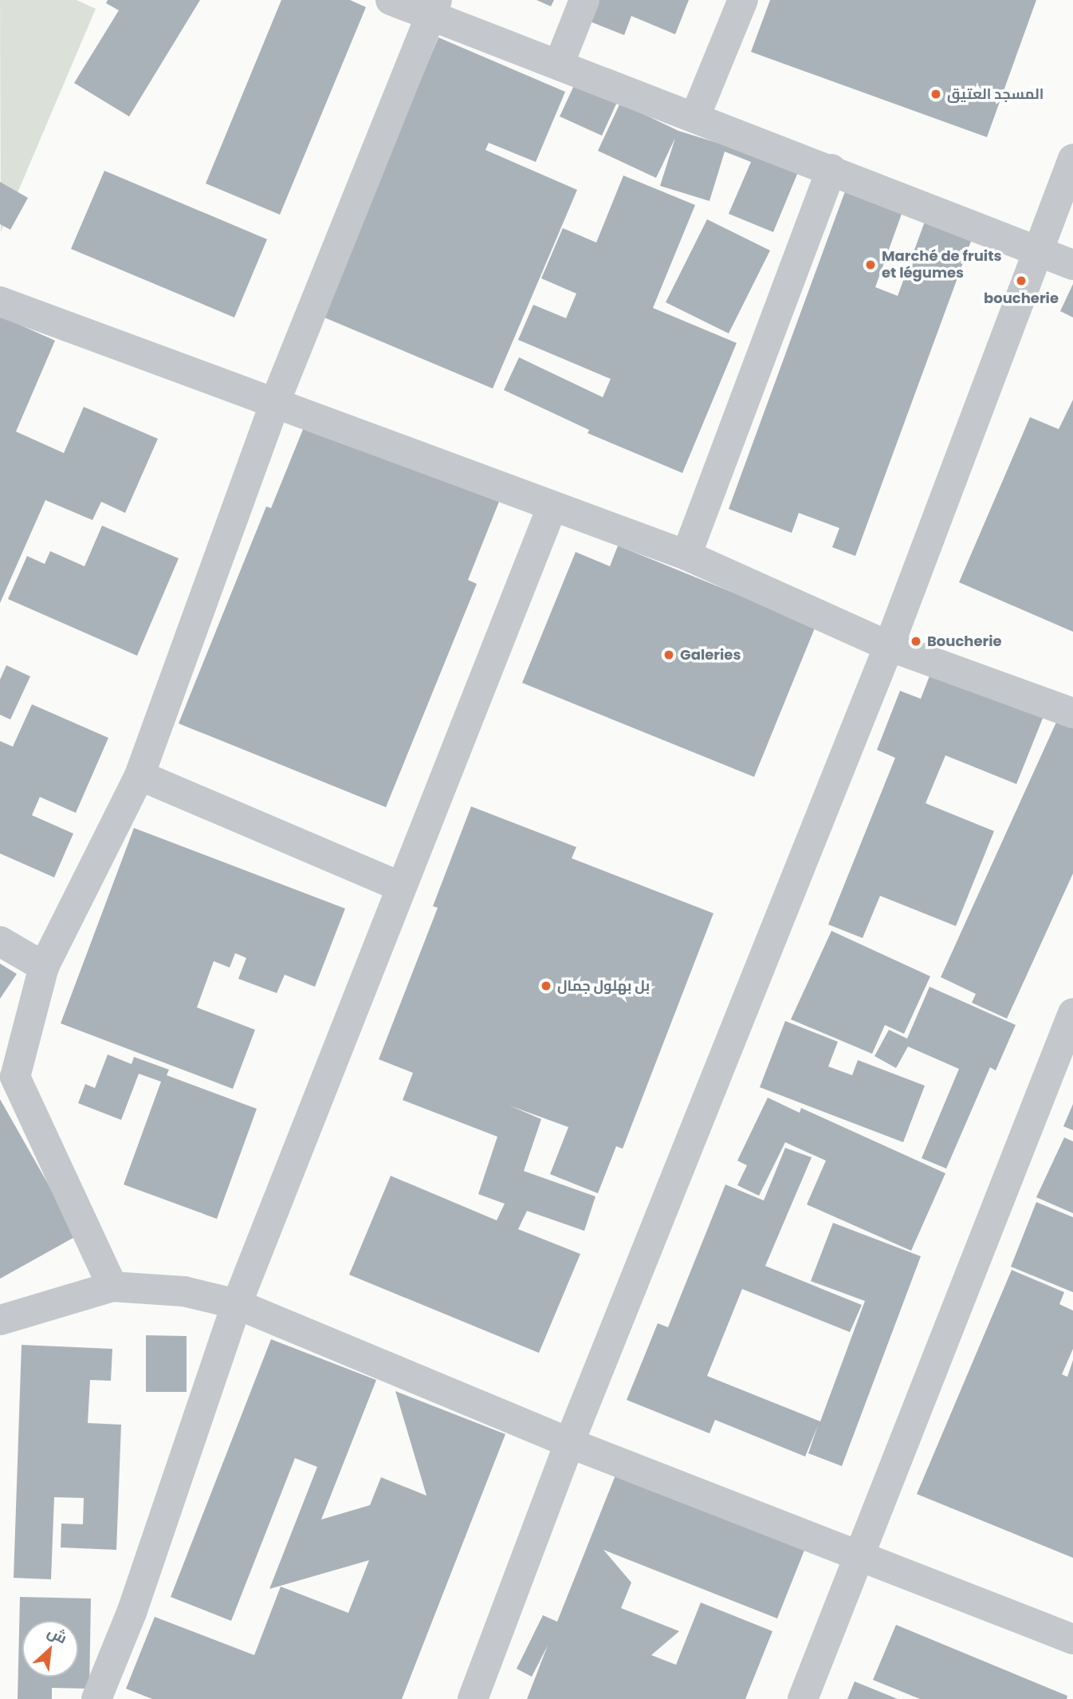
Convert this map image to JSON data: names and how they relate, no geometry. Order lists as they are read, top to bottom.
{
  "places": [
    "المسجد العتيق",
    "Marché de fruits et légumes",
    "boucherie",
    "Boucherie",
    "Galeries",
    "بل بهلول جمال"
  ],
  "north": "top right"
}
